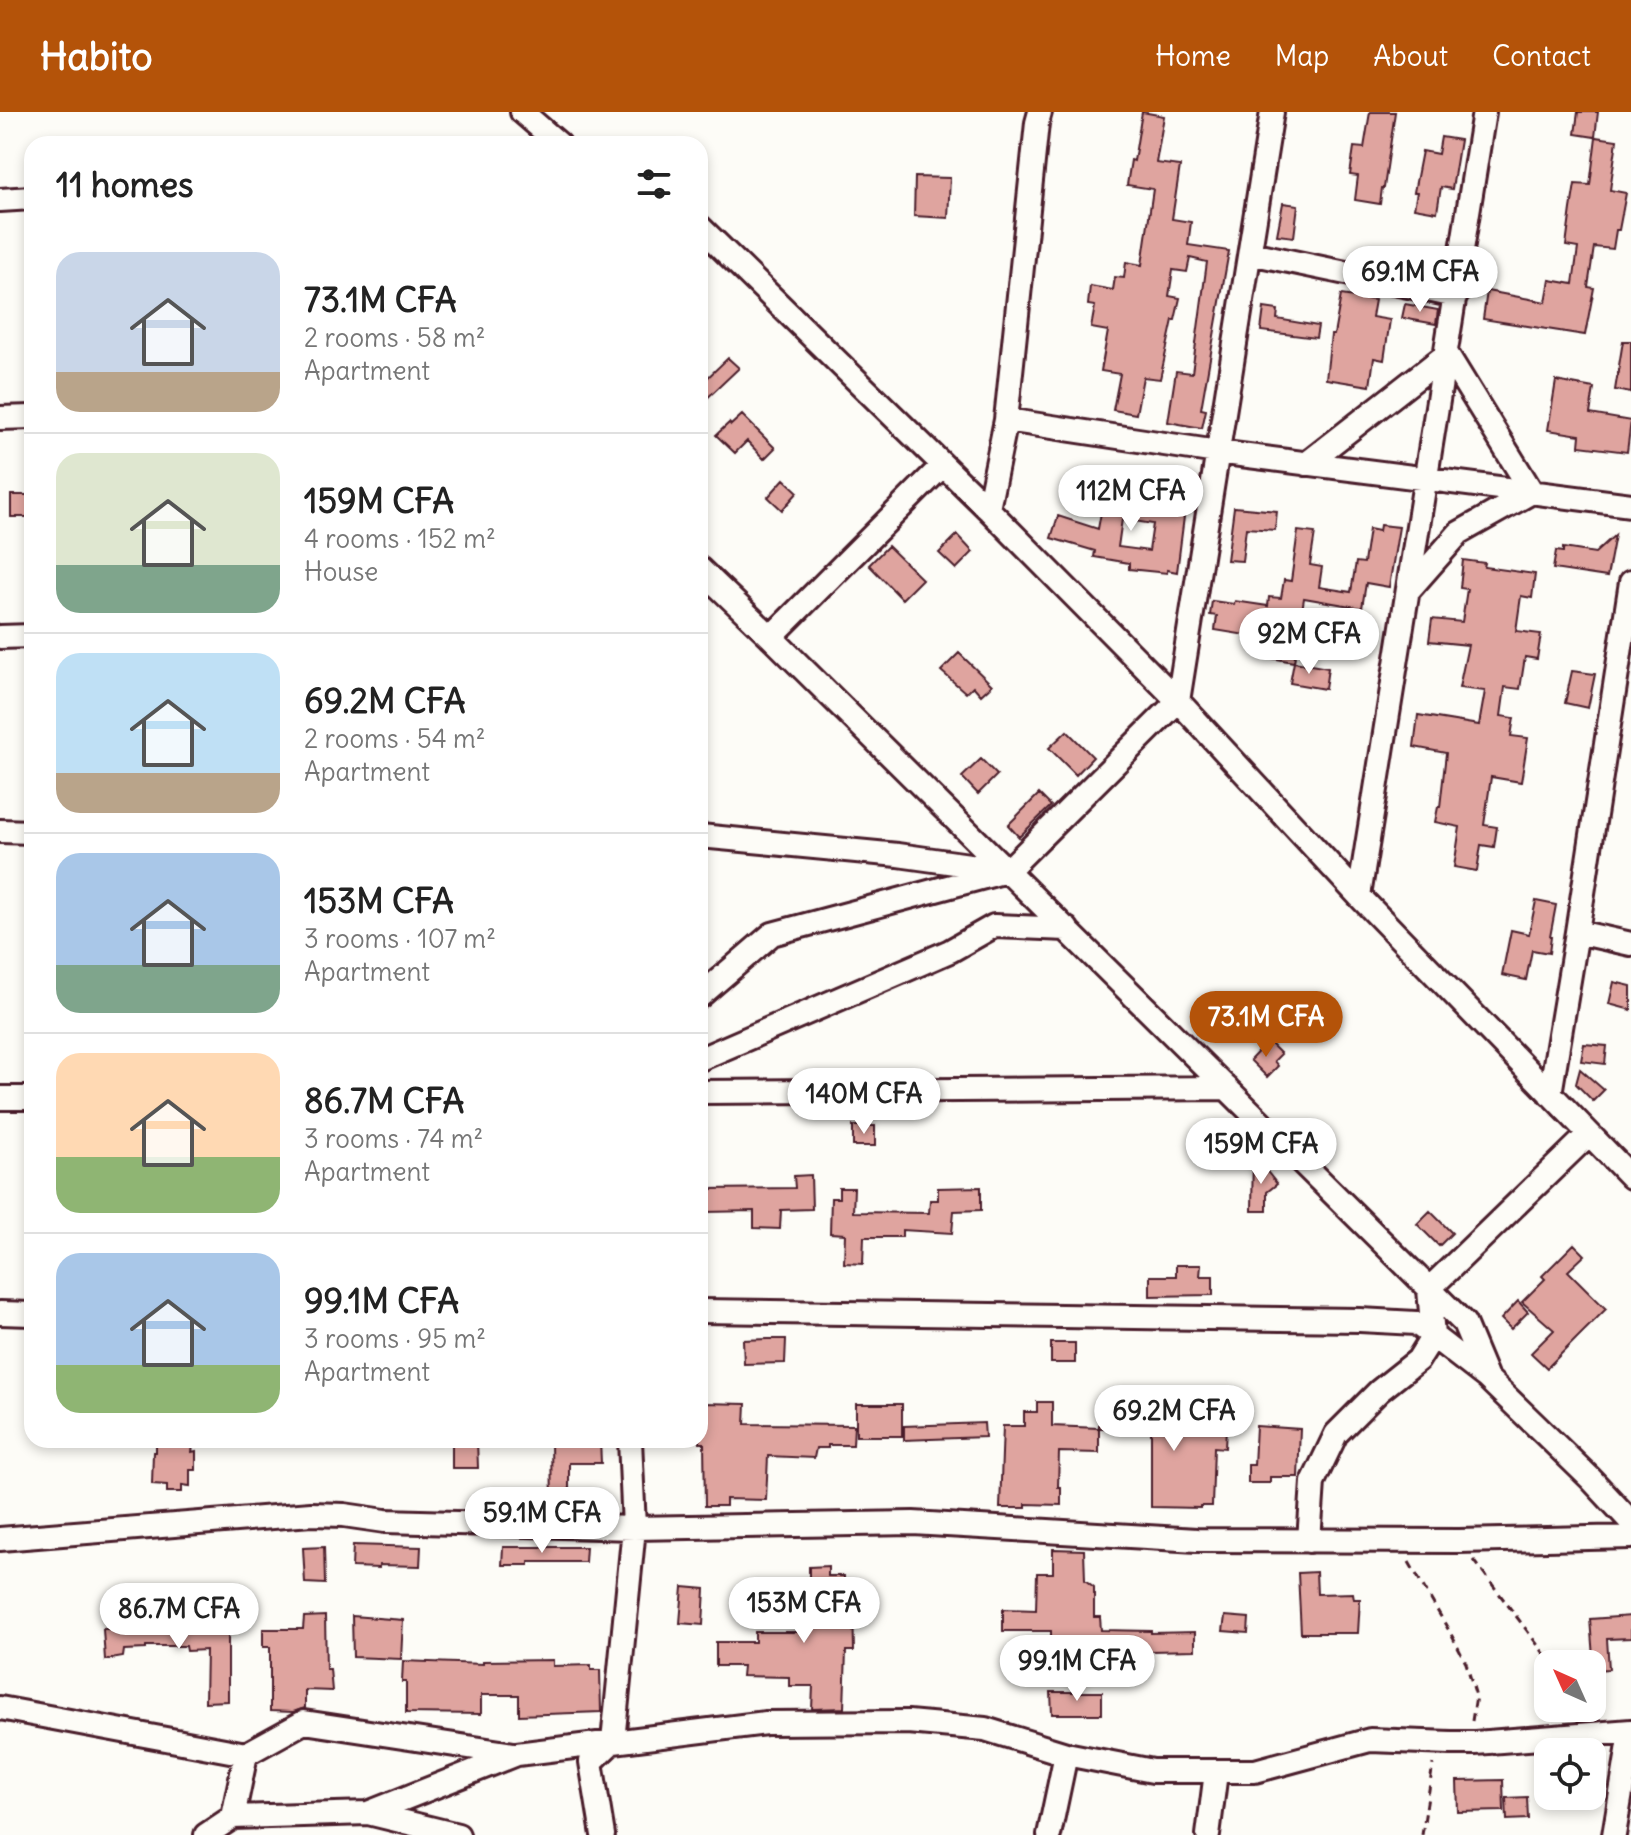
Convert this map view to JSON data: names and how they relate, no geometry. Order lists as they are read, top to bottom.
{
  "north": "top left",
  "page": {
    "header": "Habito",
    "nav": [
      "Home",
      "Map",
      "About",
      "Contact"
    ],
    "heading": "11 homes",
    "list": [
      {
        "name": "73.1M CFA",
        "note": "2 rooms · 58 m² · Apartment"
      },
      {
        "name": "159M CFA",
        "note": "4 rooms · 152 m² · House"
      },
      {
        "name": "69.2M CFA",
        "note": "2 rooms · 54 m² · Apartment"
      },
      {
        "name": "153M CFA",
        "note": "3 rooms · 107 m² · Apartment"
      },
      {
        "name": "86.7M CFA",
        "note": "3 rooms · 74 m² · Apartment"
      },
      {
        "name": "99.1M CFA",
        "note": "3 rooms · 95 m² · Apartment"
      }
    ],
    "price": [
      "69.1M CFA",
      "112M CFA",
      "92M CFA",
      "73.1M CFA",
      "140M CFA",
      "159M CFA",
      "69.2M CFA",
      "59.1M CFA",
      "153M CFA",
      "86.7M CFA",
      "99.1M CFA"
    ]
  }
}
